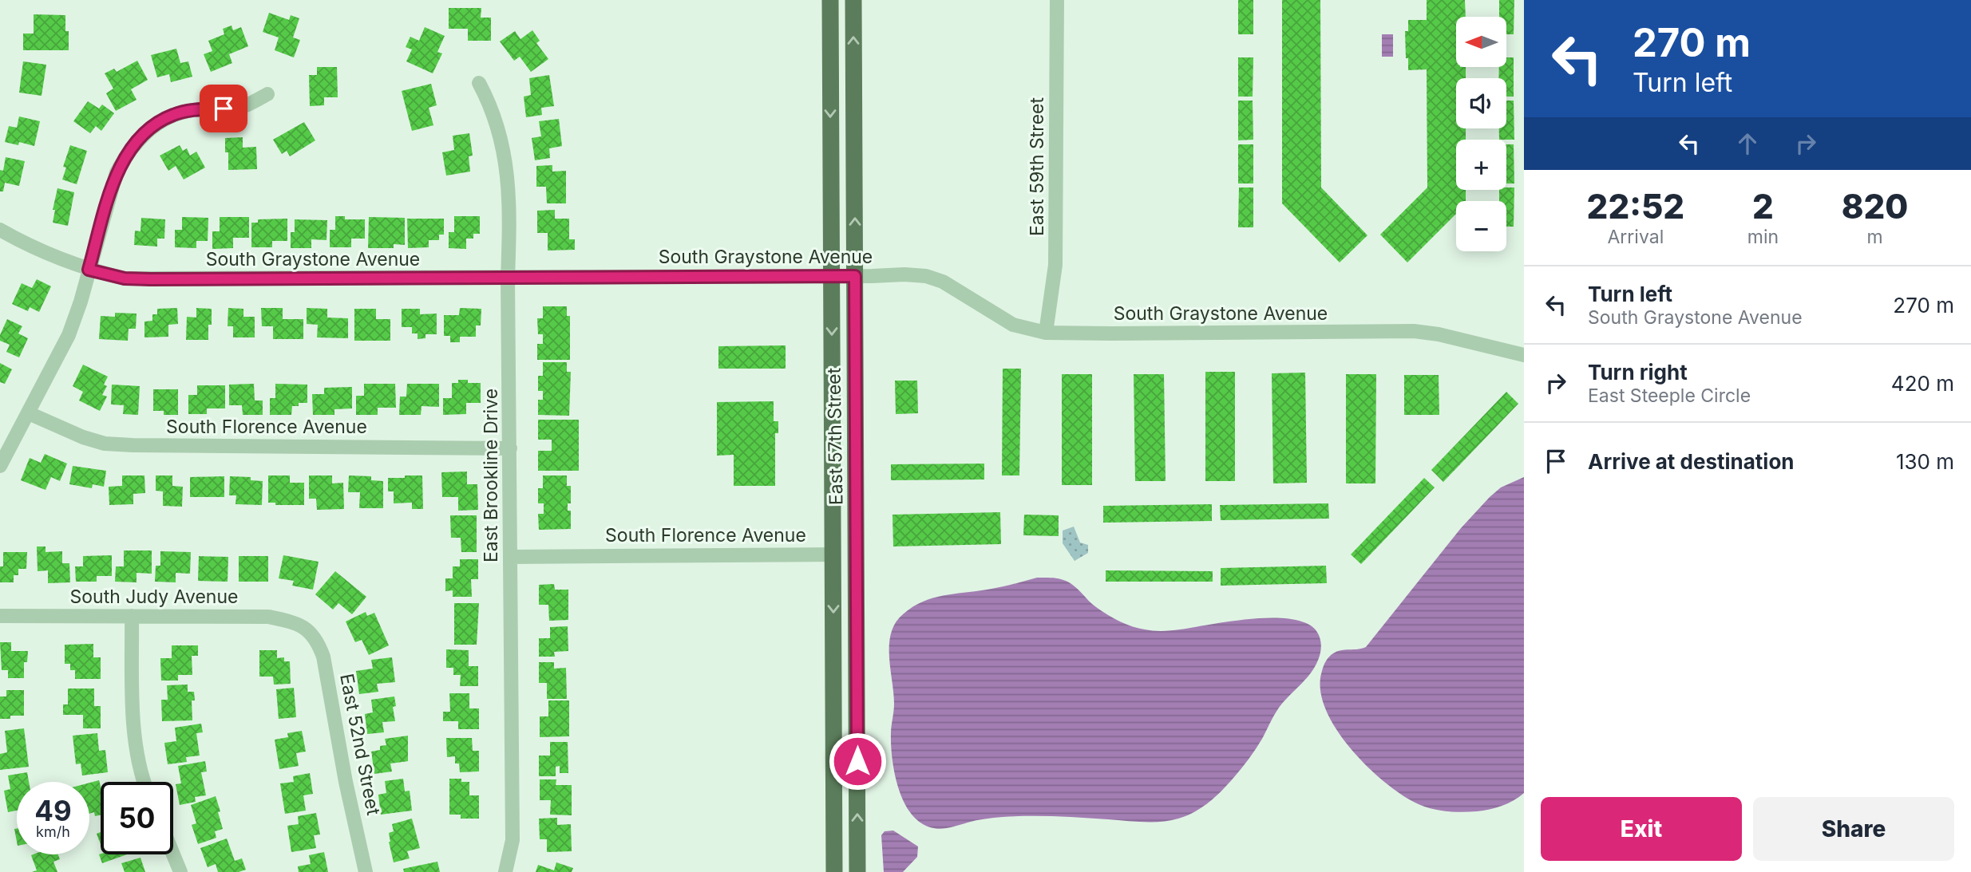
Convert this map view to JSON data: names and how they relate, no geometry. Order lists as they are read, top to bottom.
{
  "streets": {
    "main road": ["East 57th Street"],
    "street": [
      "East 59th Street",
      "South Graystone Avenue",
      "South Florence Avenue",
      "East Brookline Drive",
      "South Judy Avenue",
      "East 52nd Street"
    ]
  },
  "crossings": [
    ["East 59th Street", "South Graystone Avenue"],
    ["South Graystone Avenue", "East 57th Street"],
    ["South Graystone Avenue", "East Brookline Drive"],
    ["South Florence Avenue", "East 57th Street"],
    ["South Florence Avenue", "East Brookline Drive"],
    ["South Judy Avenue", "East 52nd Street"]
  ],
  "north": "left",
  "page": {
    "turn": ["270 m", "Turn left"],
    "map_buttons": ["+", "−"],
    "eta": [
      "22:52",
      "Arrival",
      "2",
      "min",
      "820",
      "m"
    ],
    "list": [
      {
        "name": "Turn left",
        "note": "South Graystone Avenue",
        "value": "270 m"
      },
      {
        "name": "Turn right",
        "note": "East Steeple Circle",
        "value": "420 m"
      },
      {
        "name": "Arrive at destination",
        "value": "130 m"
      }
    ],
    "speed": "49 km/h",
    "limit": "50",
    "buttons": ["Exit", "Share"]
  }
}
